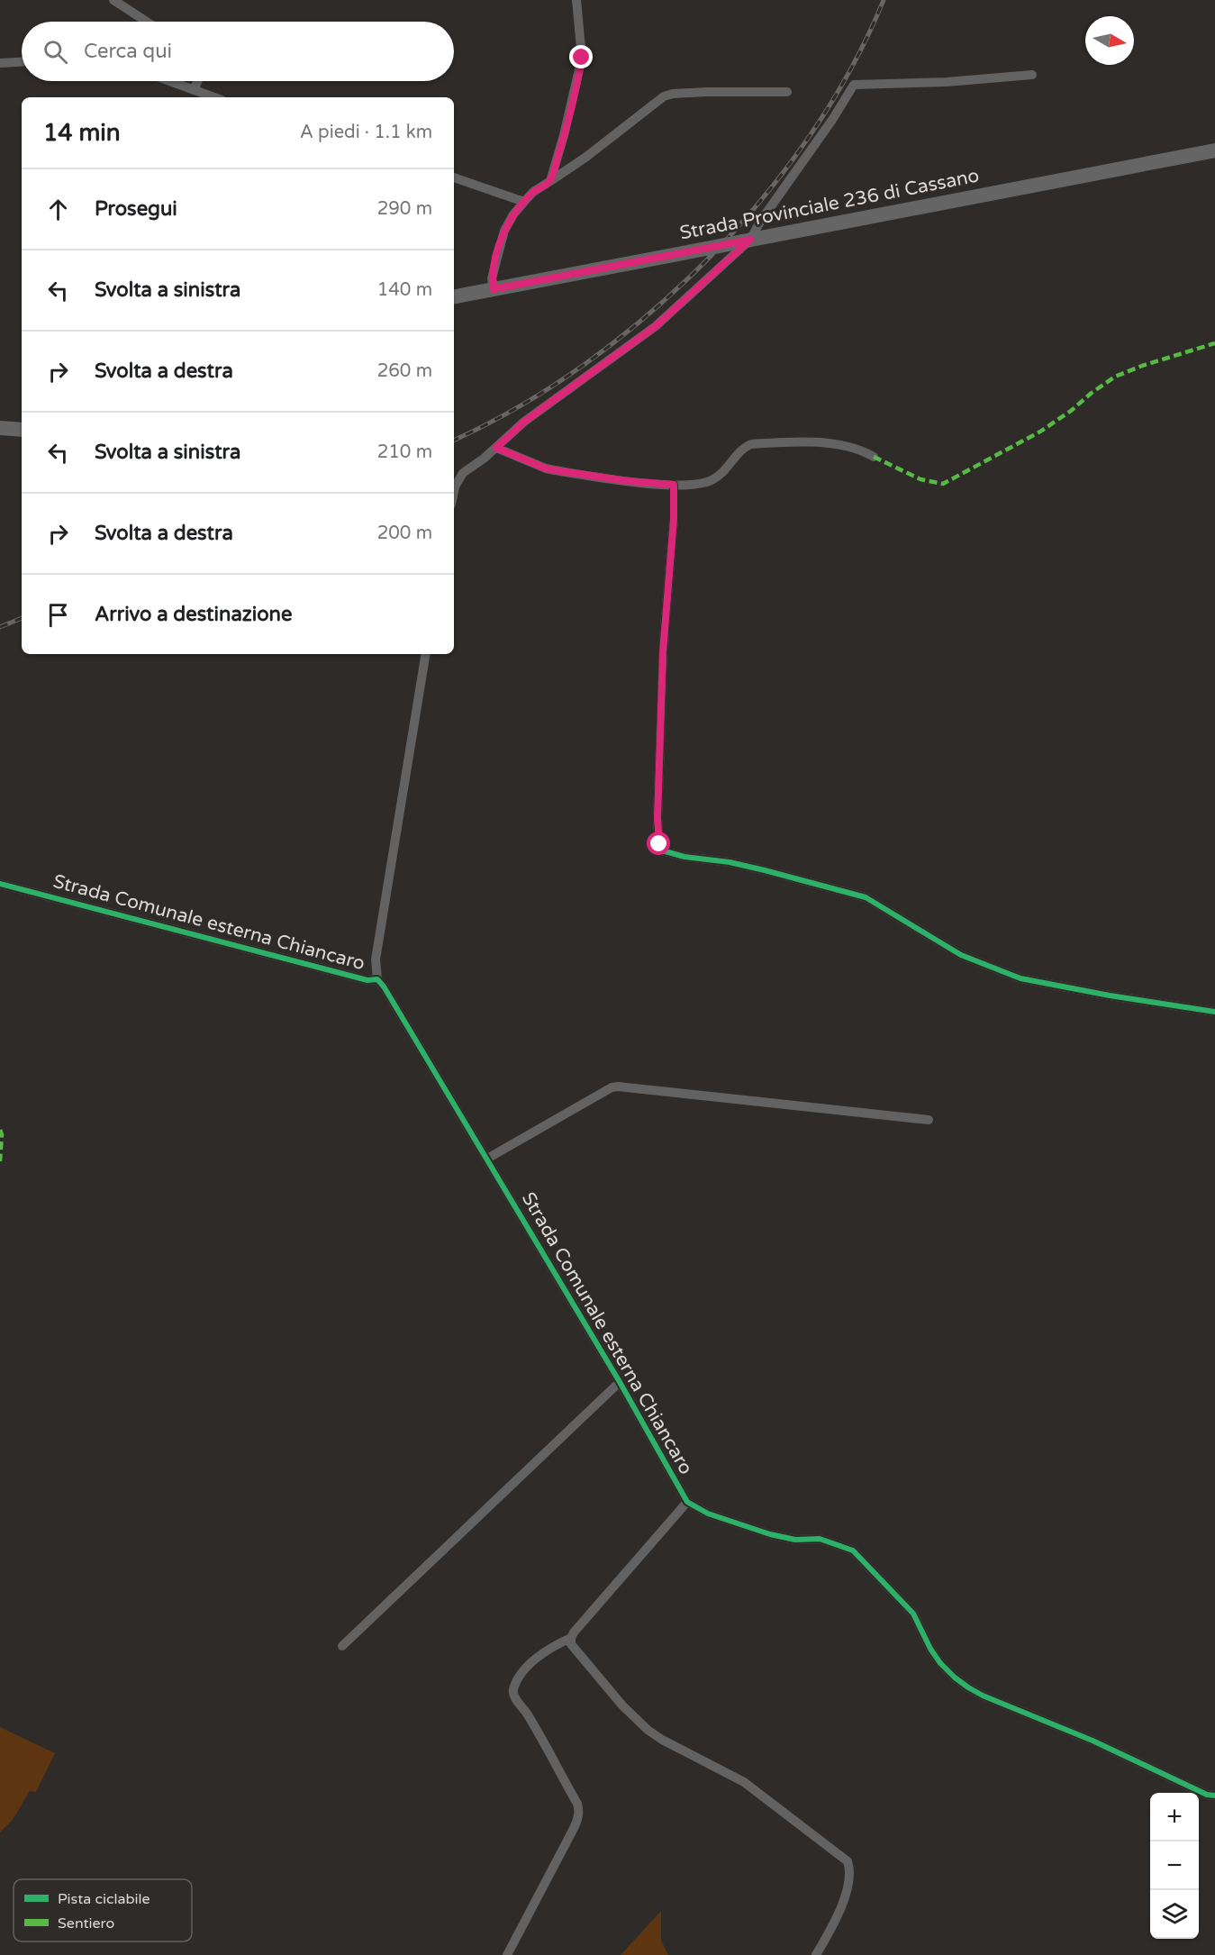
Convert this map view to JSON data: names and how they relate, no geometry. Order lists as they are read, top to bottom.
{
  "streets": {
    "main road": ["Strada Provinciale 236 di Cassano"],
    "street": ["Strada Comunale esterna Chiancaro"]
  },
  "legend": ["Pista ciclabile", "Sentiero"],
  "north": "right",
  "page": {
    "search": "Cerca qui",
    "heading": ["14 min", "A piedi · 1.1 km"],
    "list": [
      ["Prosegui", "290 m"],
      ["Svolta a sinistra", "140 m"],
      ["Svolta a destra", "260 m"],
      ["Svolta a sinistra", "210 m"],
      ["Svolta a destra", "200 m"],
      "Arrivo a destinazione"
    ],
    "map_buttons": ["+", "−"]
  }
}
